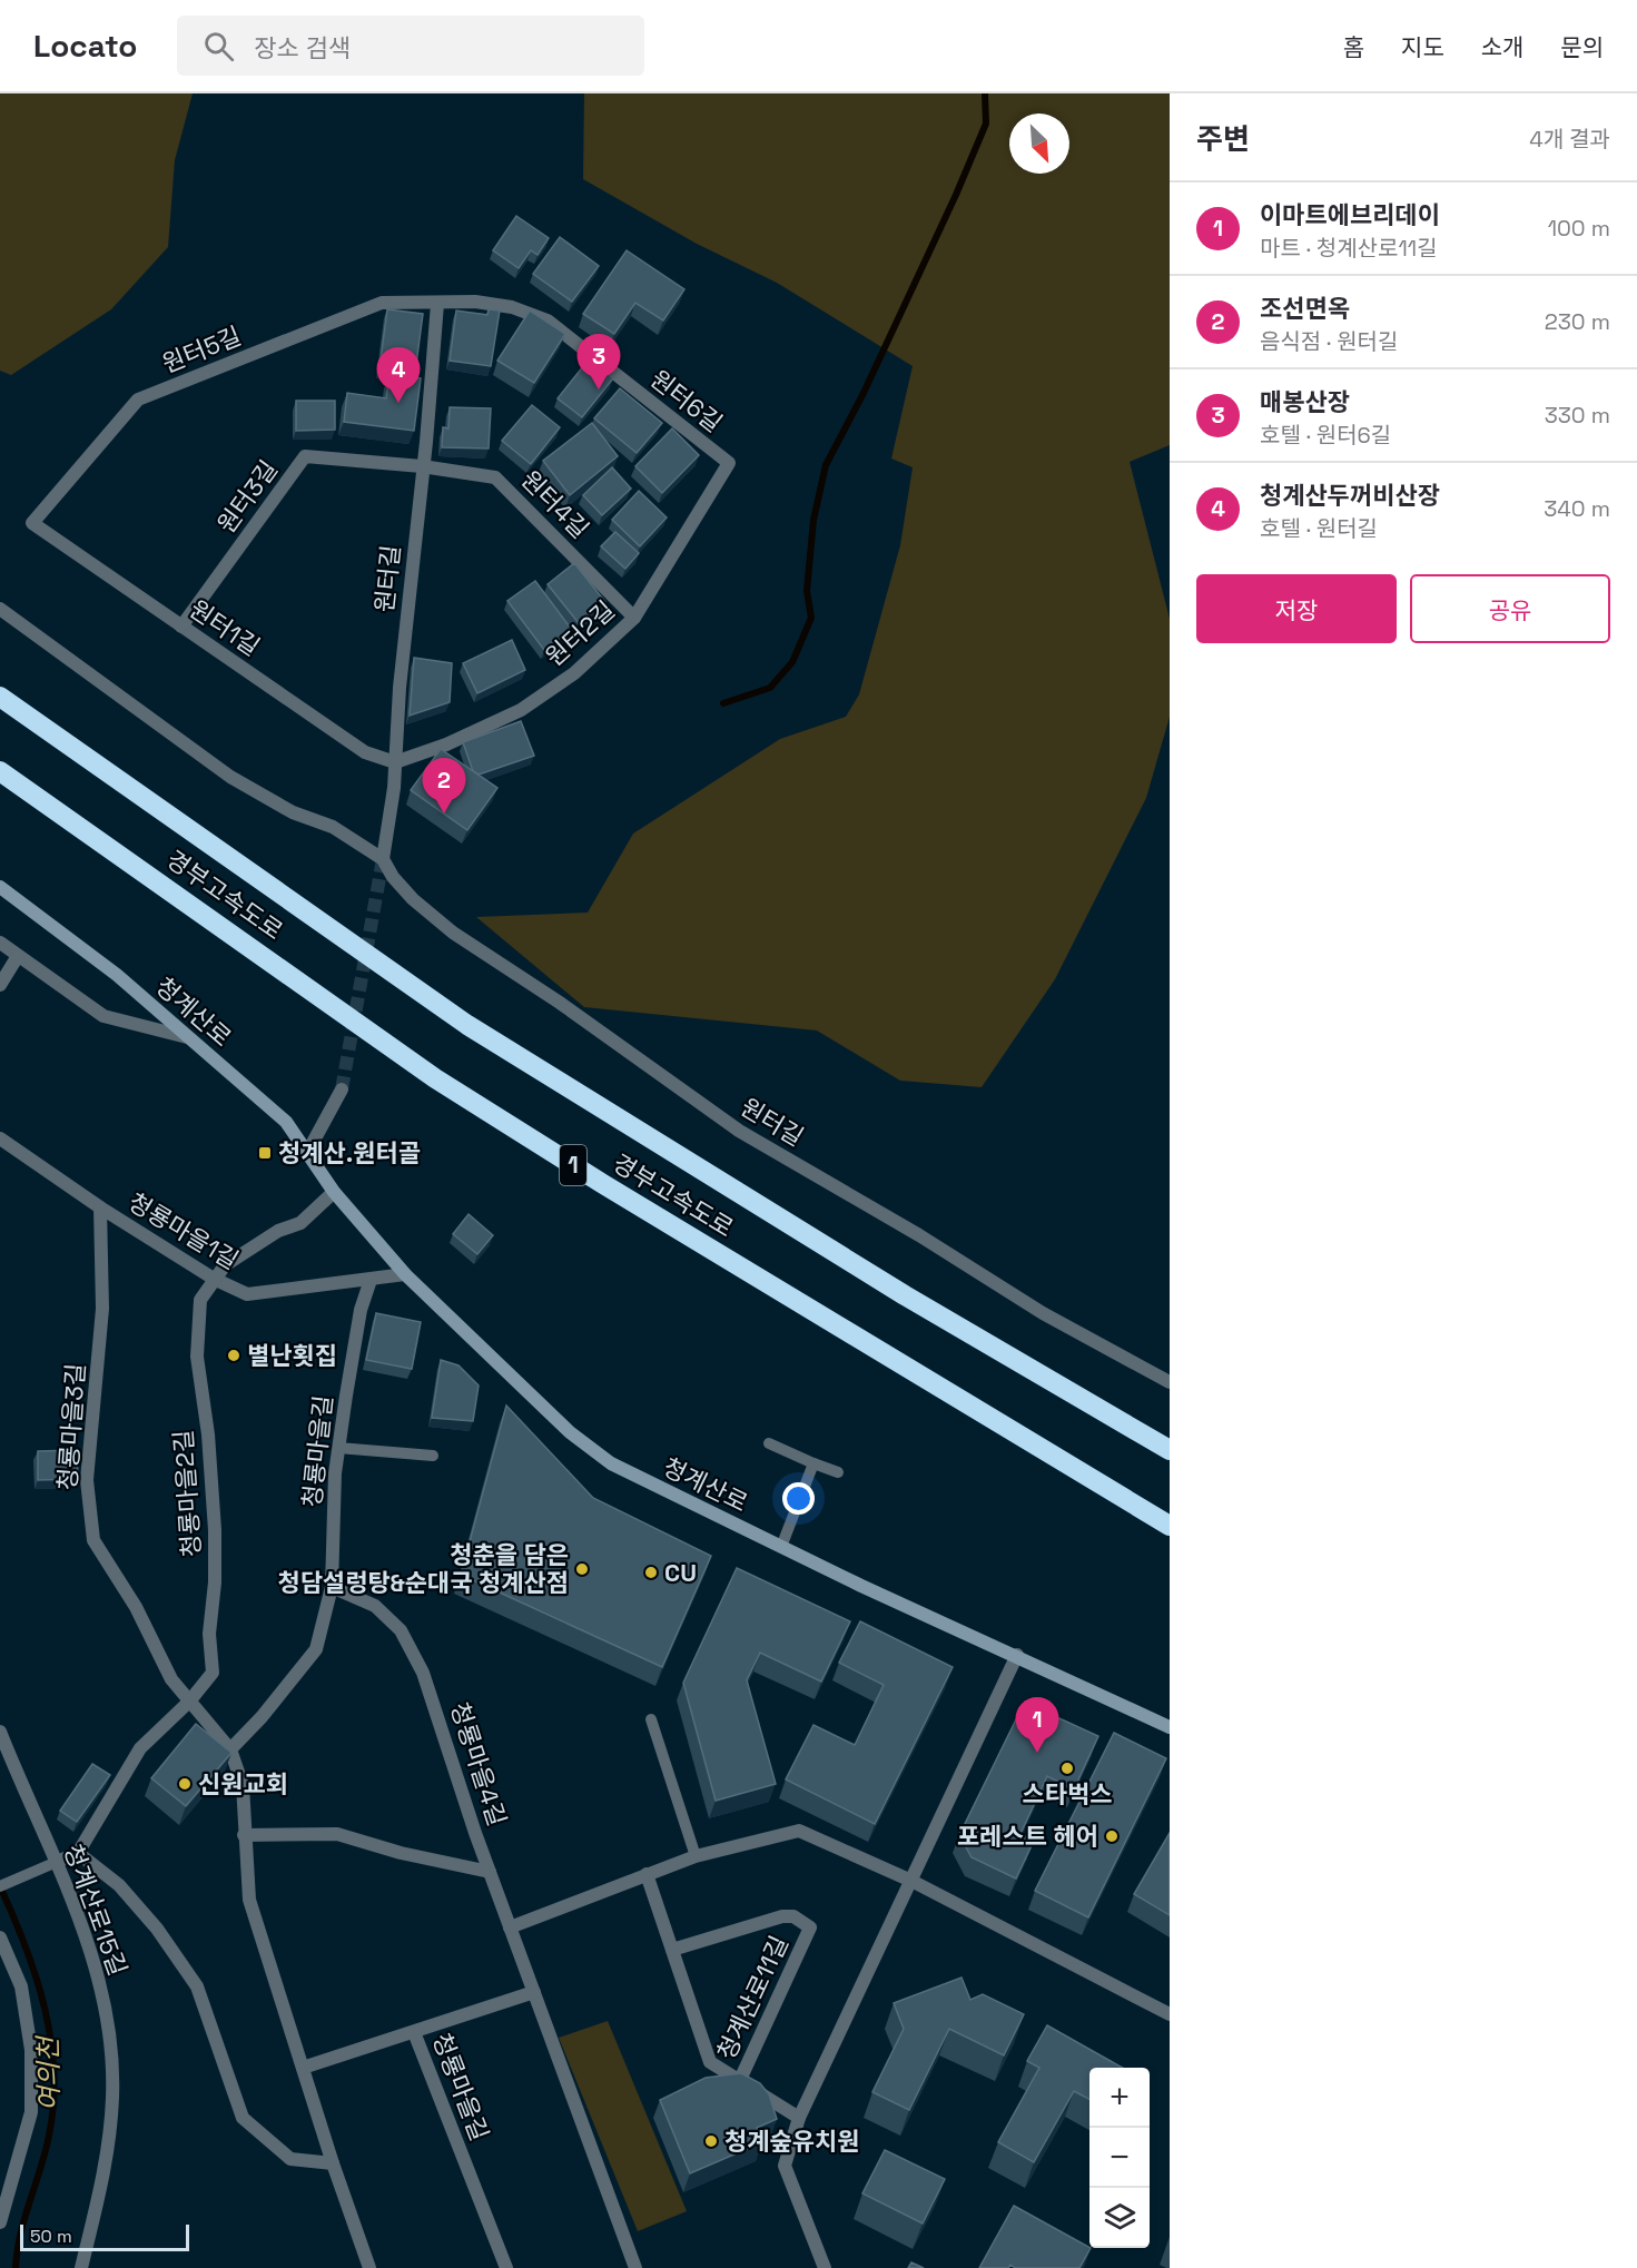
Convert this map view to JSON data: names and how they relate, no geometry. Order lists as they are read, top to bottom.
{
  "streets": {
    "highway": ["경부고속도로", "1"],
    "street": [
      "원터5길",
      "원터6길",
      "원터3길",
      "원터4길",
      "원터길",
      "원터1길",
      "원터2길",
      "청계산로",
      "청룡마을1길",
      "청룡마을3길",
      "청룡마을길",
      "청룡마을2길",
      "청룡마을4길",
      "청계산로15길",
      "청계산로11길"
    ]
  },
  "crossings": [
    ["원터5길", "원터6길"],
    ["원터5길", "원터길"],
    ["원터5길", "원터1길"],
    ["원터6길", "원터길"],
    ["원터6길", "원터2길"],
    ["원터3길", "원터4길"],
    ["원터3길", "원터길"],
    ["원터3길", "원터1길"],
    ["원터4길", "원터길"],
    ["원터4길", "원터2길"],
    ["원터길", "원터1길"],
    ["원터길", "원터2길"],
    ["원터1길", "원터2길"],
    ["청계산로", "청룡마을1길"],
    ["청룡마을1길", "청룡마을3길"],
    ["청룡마을1길", "청룡마을길"],
    ["청룡마을1길", "청룡마을2길"],
    ["청룡마을3길", "청룡마을길"],
    ["청룡마을3길", "청룡마을2길"],
    ["청룡마을길", "청룡마을4길"]
  ],
  "water": ["여의천"],
  "places": {
    "transit": ["청계산.원터골"],
    "other": [
      "별난횟집",
      "청춘을 담은 청담설렁탕&순대국 청계산점",
      "CU",
      "스타벅스",
      "신원교회",
      "포레스트 헤어",
      "청계숲유치원"
    ]
  },
  "scale_bar": "50 m",
  "north": "bottom right",
  "page": {
    "header": "Locato",
    "search": "장소 검색",
    "nav": [
      "홈",
      "지도",
      "소개",
      "문의"
    ],
    "heading": ["주변", "4개 결과"],
    "list": [
      {
        "mark": "1",
        "name": "이마트에브리데이",
        "note": "마트 · 청계산로11길",
        "value": "100 m"
      },
      {
        "mark": "2",
        "name": "조선면옥",
        "note": "음식점 · 원터길",
        "value": "230 m"
      },
      {
        "mark": "3",
        "name": "매봉산장",
        "note": "호텔 · 원터6길",
        "value": "330 m"
      },
      {
        "mark": "4",
        "name": "청계산두꺼비산장",
        "note": "호텔 · 원터길",
        "value": "340 m"
      }
    ],
    "pins": [
      "3",
      "4",
      "2",
      "1"
    ],
    "buttons": ["저장", "공유"],
    "map_buttons": ["+", "−"],
    "scale": "50 m"
  }
}
